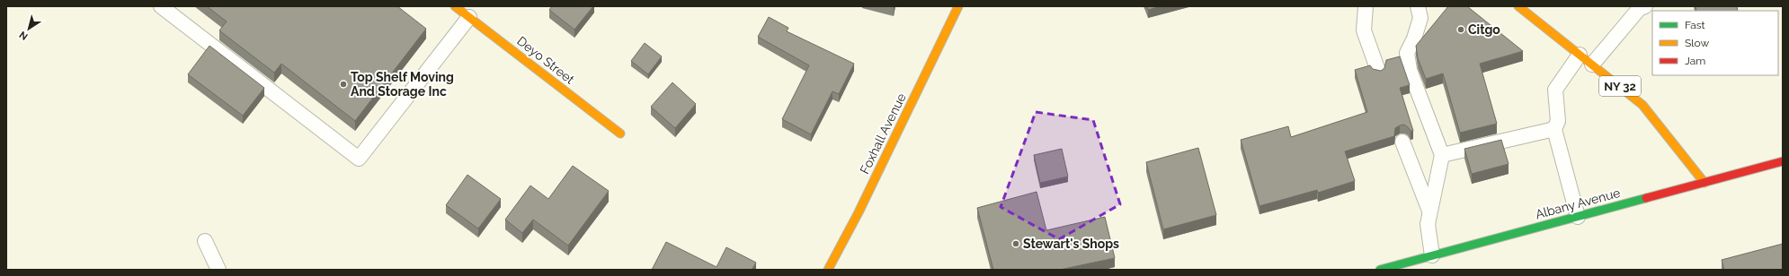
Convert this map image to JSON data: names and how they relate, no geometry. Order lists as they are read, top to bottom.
{
  "streets": {
    "main road": [
      "Deyo Street",
      "NY 32",
      "Foxhall Avenue",
      "Albany Avenue"
    ]
  },
  "crossings": [
    ["NY 32", "Albany Avenue"]
  ],
  "places": ["Citgo", "Top Shelf Moving And Storage Inc", "Stewart's Shops"],
  "legend": ["Fast", "Slow", "Jam"],
  "north": "bottom left"
}
